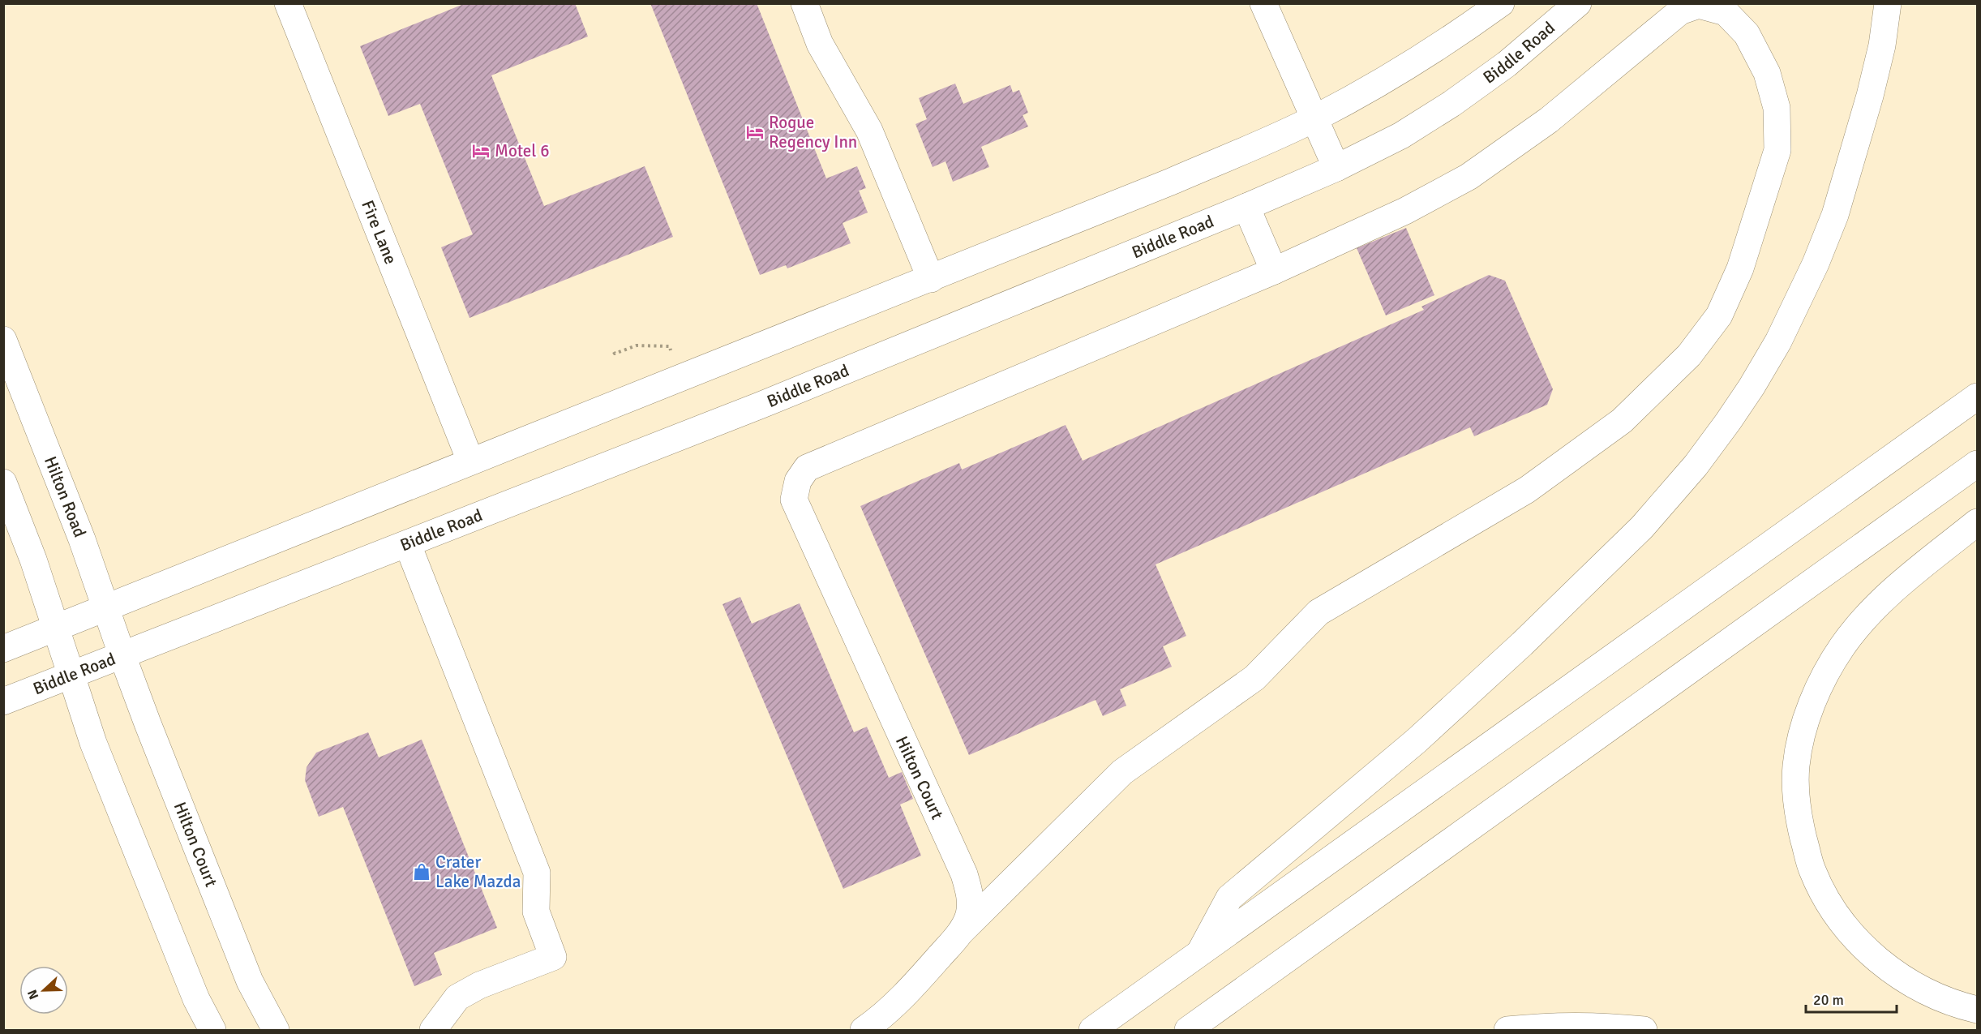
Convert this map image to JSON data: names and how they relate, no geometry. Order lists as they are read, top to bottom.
{
  "streets": {
    "main road": [
      "Biddle Road",
      "Fire Lane",
      "Hilton Road",
      "Hilton Court"
    ]
  },
  "crossings": [
    ["Biddle Road", "Hilton Road"],
    ["Biddle Road", "Hilton Court"],
    ["Hilton Road", "Hilton Court"]
  ],
  "places": {
    "hotel": ["Rogue Regency Inn", "Motel 6"],
    "shop": ["Crater Lake Mazda"]
  },
  "scale_bar": "20 m",
  "north": "left"
}
